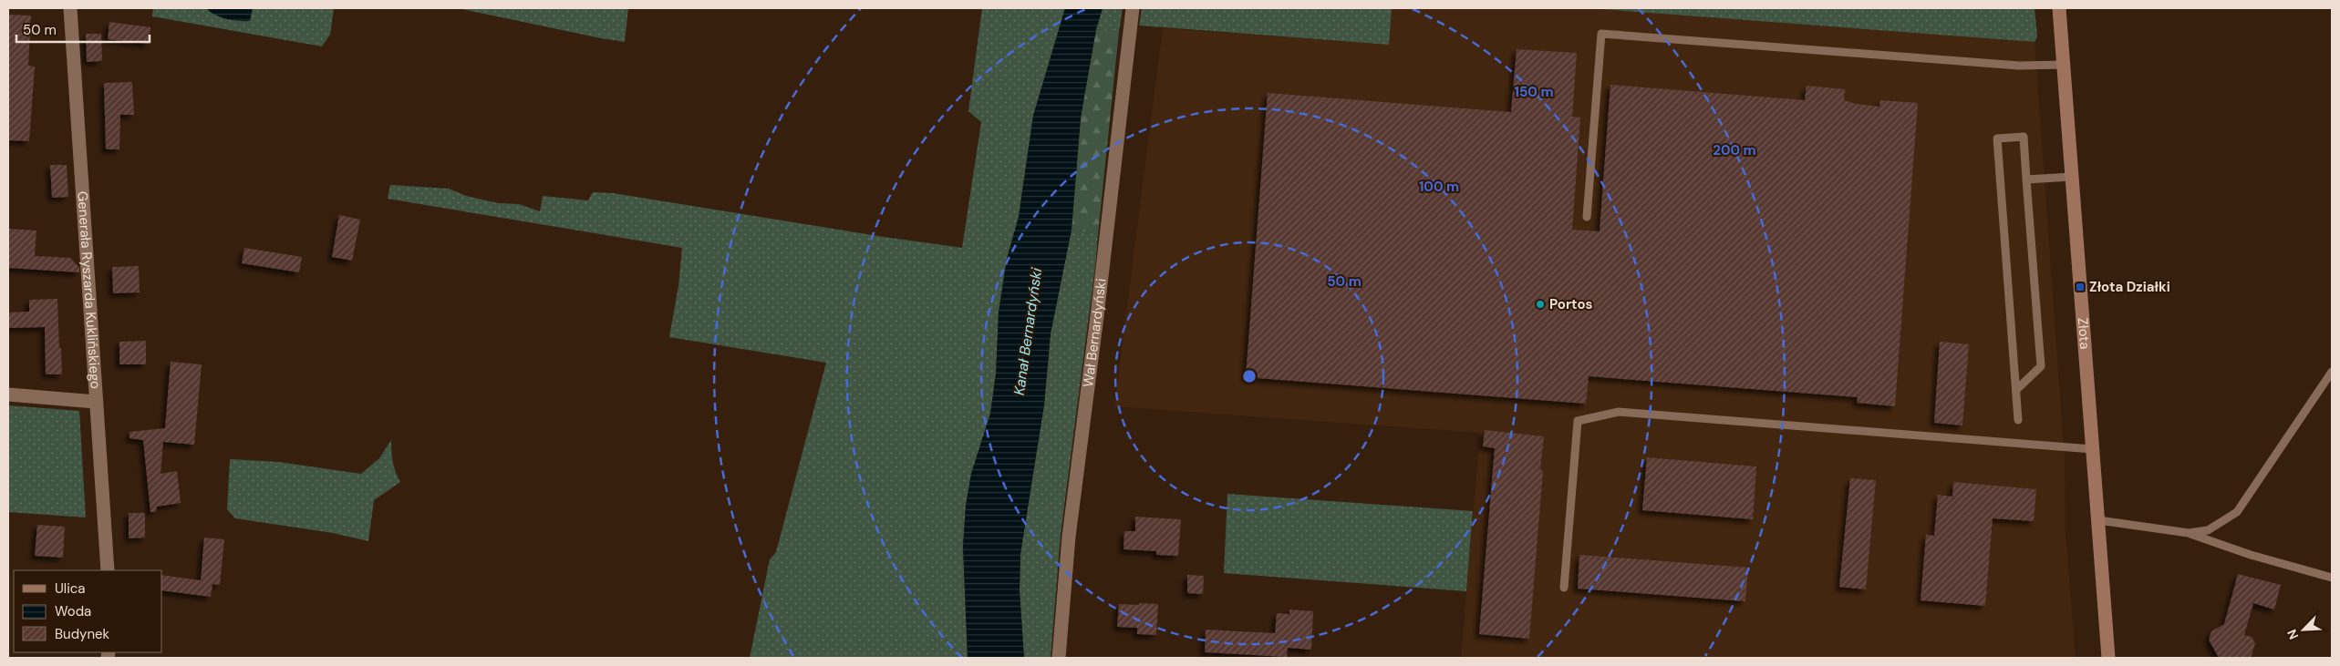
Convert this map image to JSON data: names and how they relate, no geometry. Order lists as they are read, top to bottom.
{
  "streets": {
    "street": ["Generała Ryszarda Kuklińskiego", "Wał Bernardyński", "Złota"]
  },
  "water": ["Kanał Bernardyński"],
  "places": {
    "transit": ["Złota Działki"],
    "other": ["Portos"]
  },
  "legend": ["Ulica", "Woda", "Budynek"],
  "scale_bar": "50 m",
  "north": "bottom left",
  "rings": [
    "150 m",
    "200 m",
    "100 m",
    "50 m"
  ]
}
